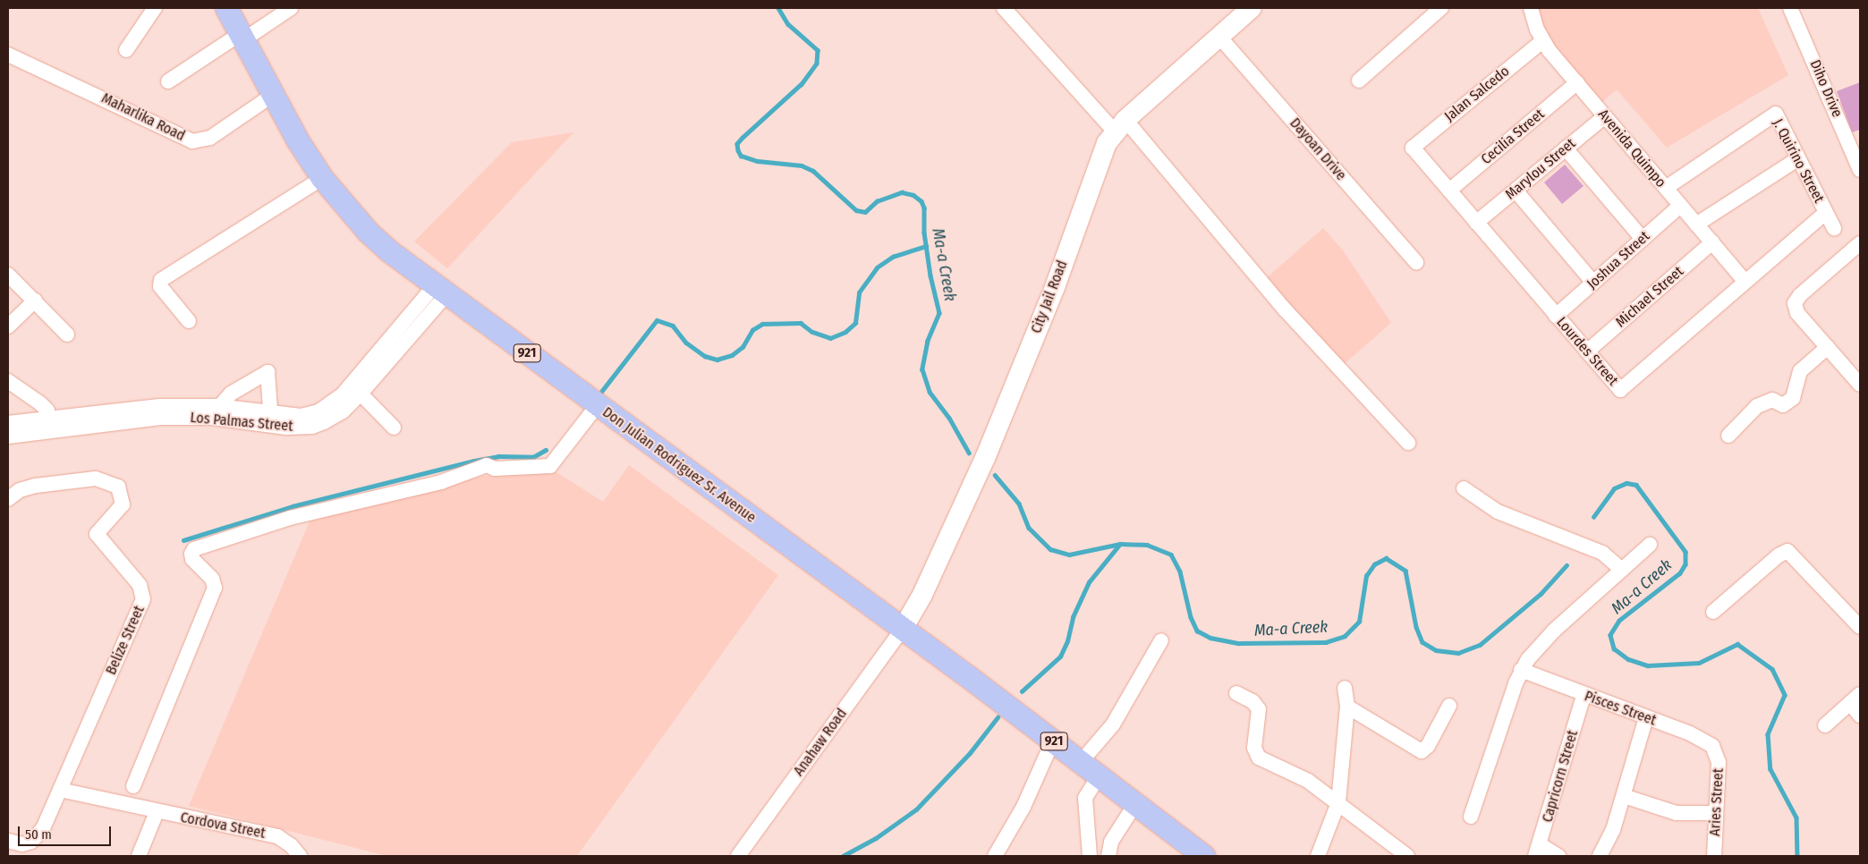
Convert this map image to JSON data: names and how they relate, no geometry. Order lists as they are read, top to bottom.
{
  "streets": {
    "main road": ["921", "Don Julian Rodriguez Sr. Avenue"],
    "street": [
      "Diho Drive",
      "Jalan Salcedo",
      "Maharlika Road",
      "Cecilia Street",
      "Avenida Quimpo",
      "Dayoan Drive",
      "J. Quirino Street",
      "Marylou Street",
      "Joshua Street",
      "City Jail Road",
      "Michael Street",
      "Lourdes Street",
      "Los Palmas Street",
      "Belize Street",
      "Pisces Street",
      "Anahaw Road",
      "Capricorn Street",
      "Aries Street",
      "Cordova Street"
    ]
  },
  "crossings": [
    ["Jalan Salcedo", "Avenida Quimpo"],
    ["Jalan Salcedo", "Lourdes Street"],
    ["Maharlika Road", "Don Julian Rodriguez Sr. Avenue"],
    ["Cecilia Street", "Avenida Quimpo"],
    ["Cecilia Street", "Lourdes Street"],
    ["Avenida Quimpo", "J. Quirino Street"],
    ["Avenida Quimpo", "Marylou Street"],
    ["Avenida Quimpo", "Joshua Street"],
    ["Avenida Quimpo", "Michael Street"],
    ["Avenida Quimpo", "Lourdes Street"],
    ["Dayoan Drive", "City Jail Road"],
    ["J. Quirino Street", "Lourdes Street"],
    ["Marylou Street", "Lourdes Street"],
    ["Joshua Street", "Lourdes Street"],
    ["City Jail Road", "Don Julian Rodriguez Sr. Avenue"],
    ["City Jail Road", "Anahaw Road"],
    ["Michael Street", "Lourdes Street"],
    ["Los Palmas Street", "Don Julian Rodriguez Sr. Avenue"],
    ["Don Julian Rodriguez Sr. Avenue", "Anahaw Road"],
    ["Belize Street", "Cordova Street"],
    ["Pisces Street", "Capricorn Street"],
    ["Pisces Street", "Aries Street"]
  ],
  "water": ["Ma-a Creek"],
  "scale_bar": "50 m"
}
